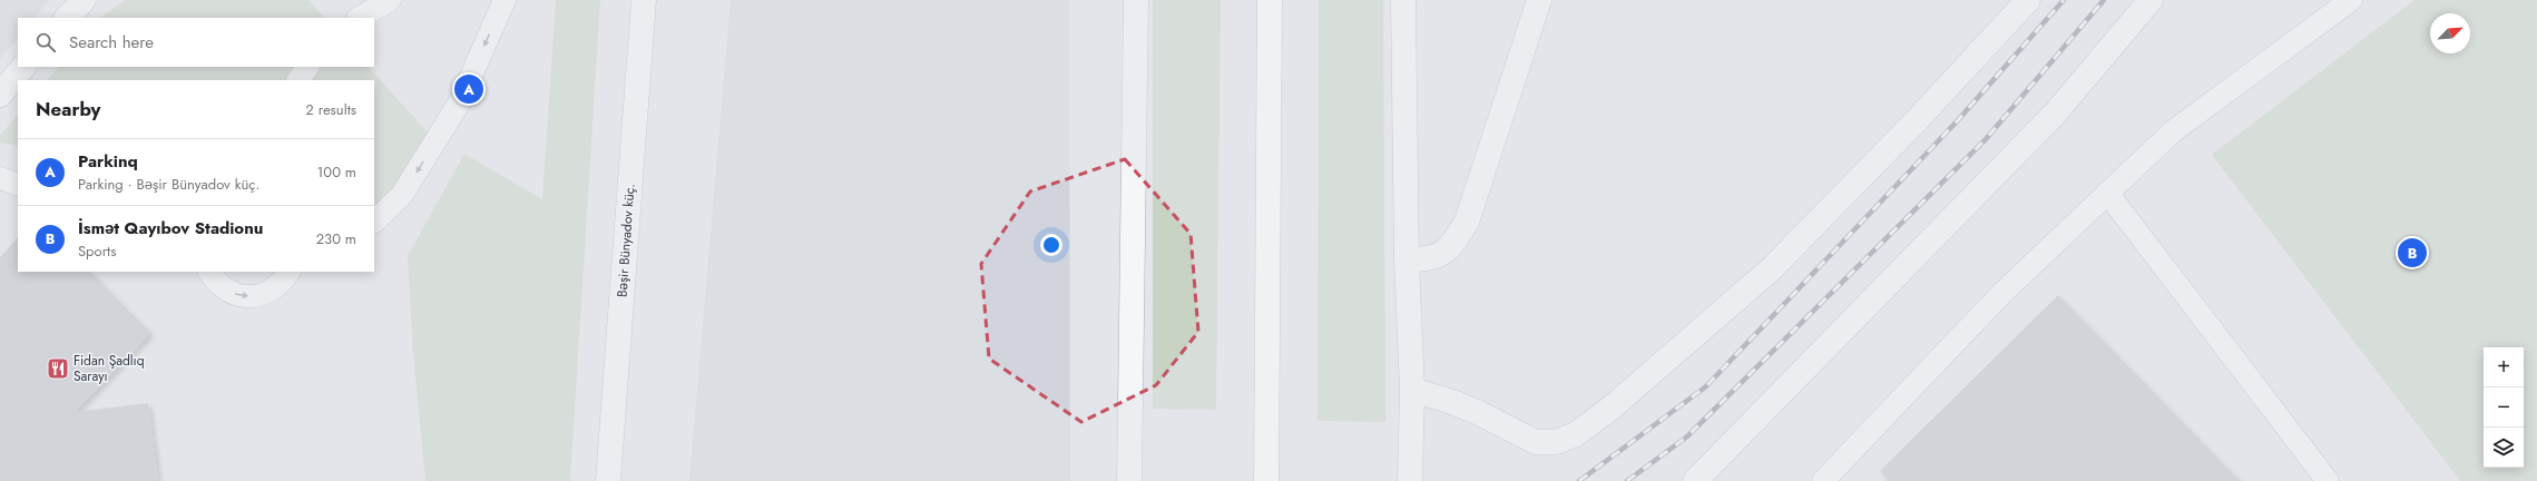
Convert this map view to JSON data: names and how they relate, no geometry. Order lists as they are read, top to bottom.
{
  "streets": {
    "street": ["Bəşir Bünyadov küç."]
  },
  "places": {
    "restaurant": ["Fidan Şadlıq Sarayı"]
  },
  "north": "top right",
  "page": {
    "search": "Search here",
    "pins": ["A", "B"],
    "heading": ["Nearby", "2 results"],
    "list": [
      {
        "mark": "A",
        "name": "Parkinq",
        "note": "Parking · Bəşir Bünyadov küç.",
        "value": "100 m"
      },
      {
        "mark": "B",
        "name": "İsmət Qayıbov Stadionu",
        "note": "Sports",
        "value": "230 m"
      }
    ],
    "map_buttons": ["+", "−"]
  }
}
